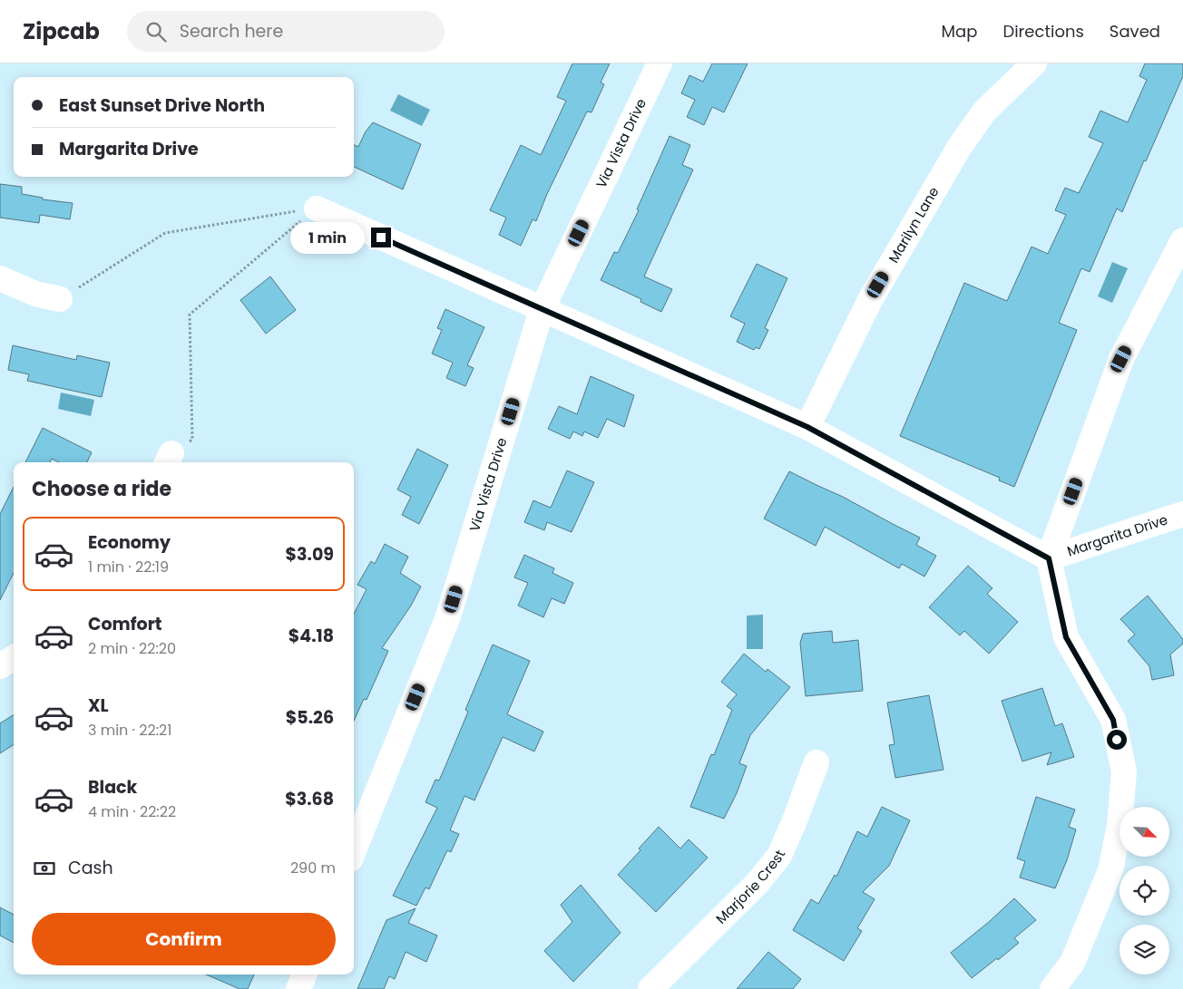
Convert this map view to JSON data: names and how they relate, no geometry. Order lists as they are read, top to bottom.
{
  "streets": {
    "street": [
      "Via Vista Drive",
      "Marilyn Lane",
      "Margarita Drive",
      "Marjorie Crest"
    ]
  },
  "crossings": [
    ["Via Vista Drive", "Margarita Drive"],
    ["Marilyn Lane", "Margarita Drive"]
  ],
  "north": "bottom right",
  "page": {
    "header": "Zipcab",
    "search": "Search here",
    "nav": ["Map", "Directions", "Saved"],
    "banner": ["East Sunset Drive North", "Margarita Drive"],
    "bubble": "1 min",
    "heading": "Choose a ride",
    "list": [
      {
        "name": "Economy",
        "note": "1 min · 22:19",
        "value": "$3.09"
      },
      {
        "name": "Comfort",
        "note": "2 min · 22:20",
        "value": "$4.18"
      },
      {
        "name": "XL",
        "note": "3 min · 22:21",
        "value": "$5.26"
      },
      {
        "name": "Black",
        "note": "4 min · 22:22",
        "value": "$3.68"
      }
    ],
    "pay": ["Cash", "290 m"],
    "buttons": "Confirm"
  }
}
